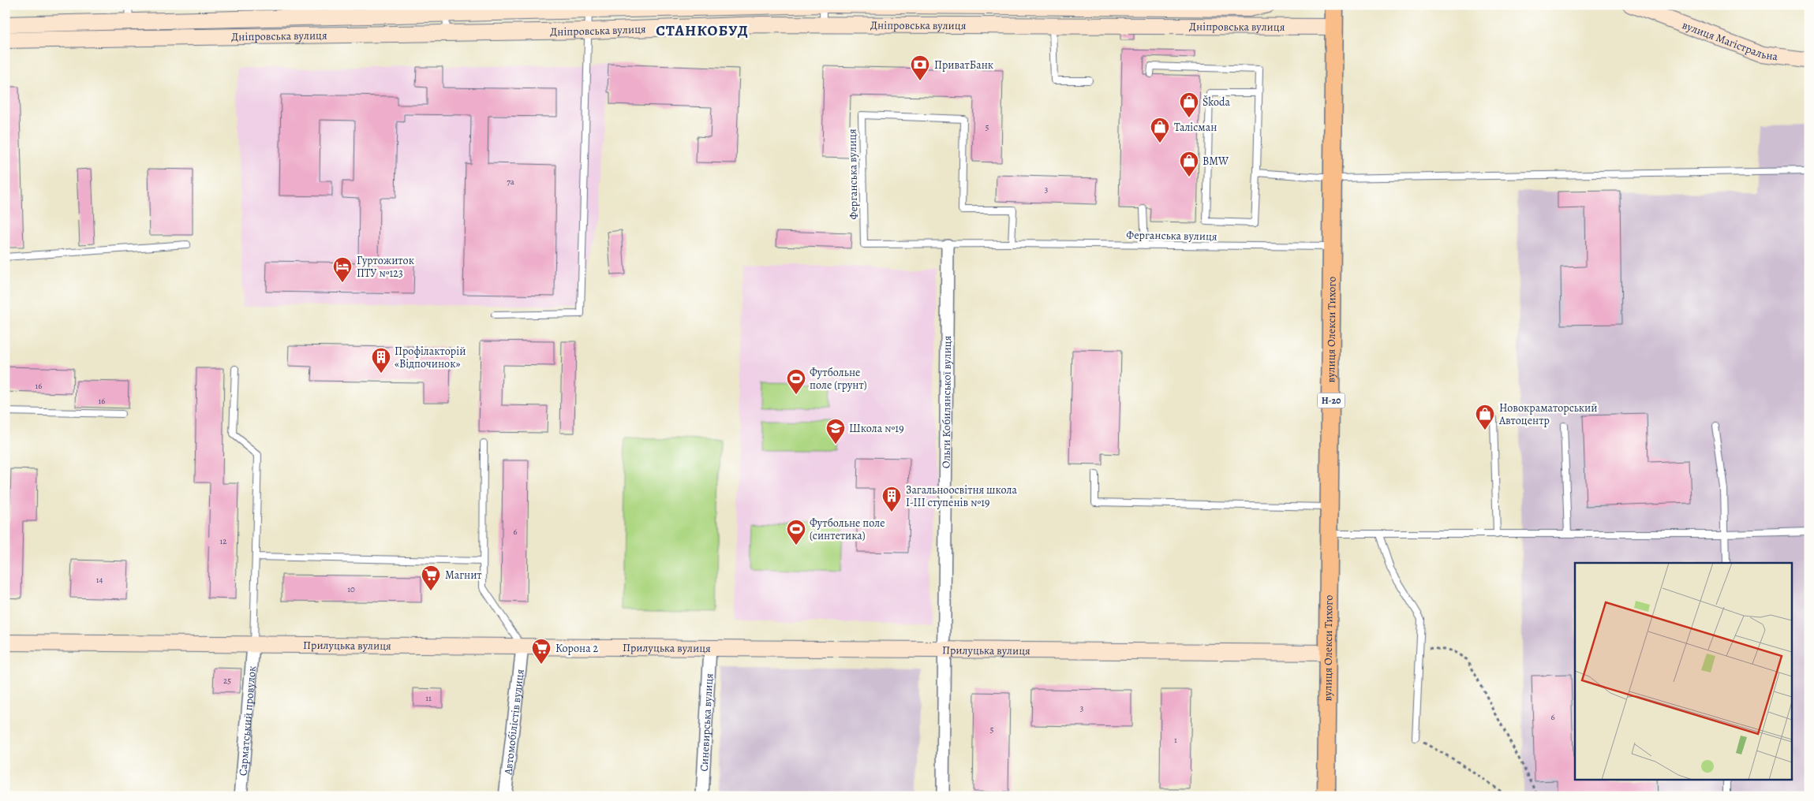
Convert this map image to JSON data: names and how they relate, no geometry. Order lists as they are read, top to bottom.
{
  "streets": {
    "main road": ["вулиця Олекси Тихого", "Н-20"],
    "street": [
      "Дніпровська вулиця",
      "вулиця Магістральна",
      "Ольги Кобилянської вулиця",
      "Прилуцька вулиця",
      "Сарматський провулок",
      "Автомобілістів вулиця",
      "Синевирська вулиця"
    ],
    "lane": ["Ферганська вулиця"]
  },
  "crossings": [
    ["Дніпровська вулиця", "вулиця Олекси Тихого"],
    ["Ферганська вулиця", "вулиця Олекси Тихого"],
    ["Ферганська вулиця", "Ольги Кобилянської вулиця"],
    ["вулиця Олекси Тихого", "Прилуцька вулиця"],
    ["Ольги Кобилянської вулиця", "Прилуцька вулиця"],
    ["Прилуцька вулиця", "Сарматський провулок"],
    ["Прилуцька вулиця", "Автомобілістів вулиця"],
    ["Прилуцька вулиця", "Синевирська вулиця"]
  ],
  "districts": ["СТАНКОБУД"],
  "places": {
    "bank": ["ПриватБанк"],
    "shop": [
      "Škoda",
      "Талісман",
      "BMW",
      "Новокраматорський Автоцентр"
    ],
    "hotel": ["Гуртожиток ПТУ №123"],
    "building": ["Профілакторій «Відпочинок»", "Загальноосвітня школа І-ІІІ ступенів №19"],
    "sports": ["Футбольне поле (грунт)", "Футбольне поле (синтетика)"],
    "school or university": ["Школа №19"],
    "supermarket": ["Магнит", "Корона 2"]
  },
  "house_numbers": [
    "5",
    "7а",
    "3",
    "16",
    "16",
    "6",
    "12",
    "14",
    "10",
    "25",
    "11",
    "3",
    "6",
    "5",
    "1"
  ]
}
